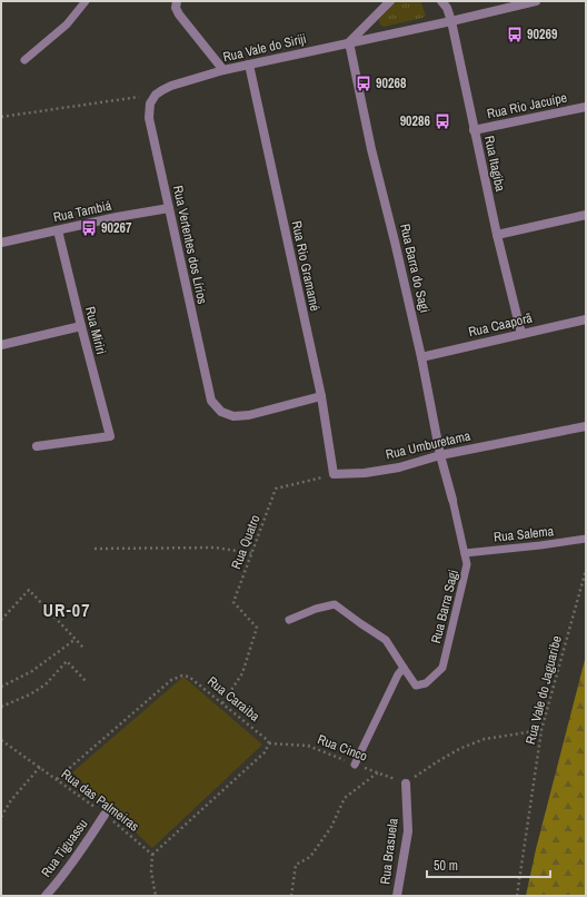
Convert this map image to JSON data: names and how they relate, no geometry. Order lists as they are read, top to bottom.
{
  "streets": {
    "street": [
      "Rua Vale do Siriji",
      "Rua Rio Jacuípe",
      "Rua Itagiba",
      "Rua Tambiá",
      "Rua Vertentes dos Lírios",
      "Rua Rio Gramamé",
      "Rua Barra do Sagi",
      "Rua Caaporã",
      "Rua Miriri",
      "Rua Umburetama",
      "Rua Tiguassu",
      "Rua Brasuela"
    ],
    "lane": ["Rua Salema", "Rua Barra Sagi"],
    "path": [
      "Rua Quatro",
      "Rua Vale do Jaguaribe",
      "Rua Caraiba",
      "Rua Cinco",
      "Rua das Palmeiras"
    ]
  },
  "crossings": [
    ["Rua Vale do Siriji", "Rua Itagiba"],
    ["Rua Vale do Siriji", "Rua Vertentes dos Lírios"],
    ["Rua Vale do Siriji", "Rua Rio Gramamé"],
    ["Rua Vale do Siriji", "Rua Barra do Sagi"],
    ["Rua Rio Jacuípe", "Rua Itagiba"],
    ["Rua Itagiba", "Rua Caaporã"],
    ["Rua Tambiá", "Rua Vertentes dos Lírios"],
    ["Rua Tambiá", "Rua Miriri"],
    ["Rua Vertentes dos Lírios", "Rua Rio Gramamé"],
    ["Rua Rio Gramamé", "Rua Umburetama"],
    ["Rua Rio Gramamé", "Rua Quatro"],
    ["Rua Barra do Sagi", "Rua Caaporã"],
    ["Rua Barra do Sagi", "Rua Umburetama"],
    ["Rua Barra do Sagi", "Rua Barra Sagi"],
    ["Rua Umburetama", "Rua Quatro"],
    ["Rua Salema", "Rua Barra Sagi"],
    ["Rua Quatro", "Rua Caraiba"],
    ["Rua Caraiba", "Rua Cinco"],
    ["Rua Caraiba", "Rua das Palmeiras"],
    ["Rua Cinco", "Rua Brasuela"],
    ["Rua das Palmeiras", "Rua Tiguassu"]
  ],
  "districts": ["UR-07"],
  "places": {
    "bus stop": [
      "90269",
      "90268",
      "90286",
      "90267"
    ]
  },
  "scale_bar": "50 m"
}
